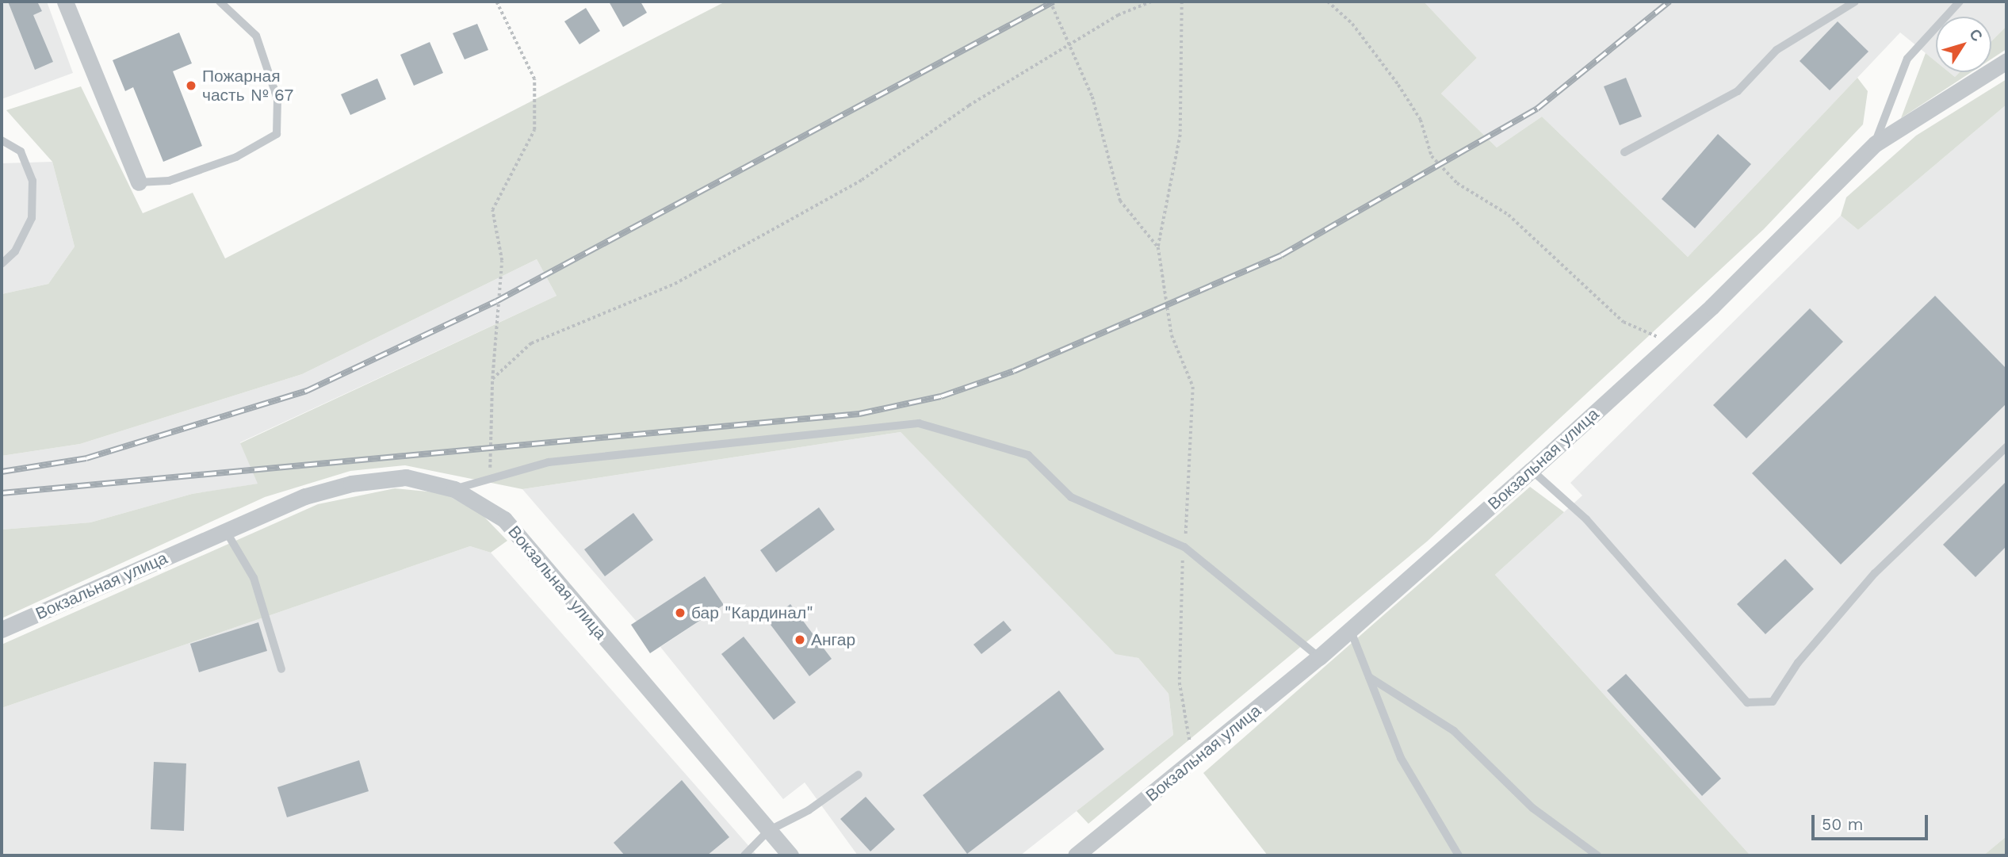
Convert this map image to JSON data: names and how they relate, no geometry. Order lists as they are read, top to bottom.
{
  "streets": {
    "street": ["Вокзальная улица"]
  },
  "places": ["Пожарная часть № 67", "бар \"Кардинал\"", "Ангар"],
  "scale_bar": "50 m",
  "north": "top right"
}
